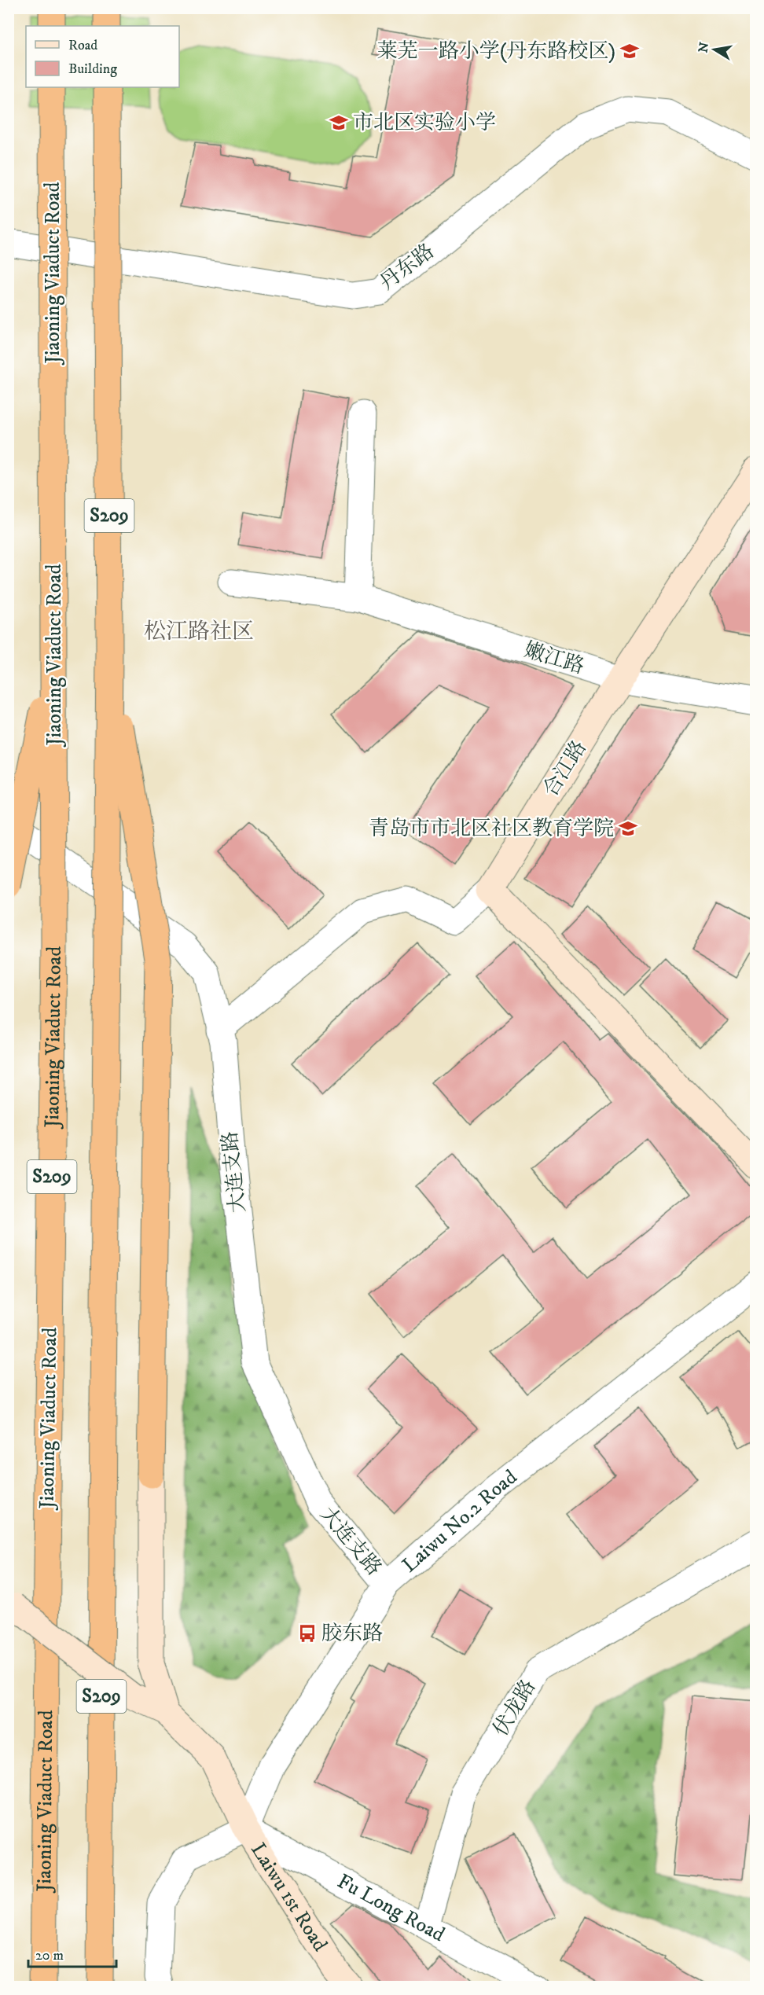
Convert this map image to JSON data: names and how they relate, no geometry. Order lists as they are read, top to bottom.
{
  "streets": {
    "highway": ["Jiaoning Viaduct Road", "S209"],
    "street": [
      "丹东路",
      "嫩江路",
      "合江路",
      "大连支路",
      "Laiwu No.2 Road",
      "伏龙路",
      "Laiwu 1st Road",
      "Fu Long Road"
    ]
  },
  "crossings": [
    ["嫩江路", "合江路"],
    ["大连支路", "Laiwu No.2 Road"],
    ["Laiwu No.2 Road", "Laiwu 1st Road"],
    ["Laiwu No.2 Road", "Fu Long Road"],
    ["伏龙路", "Fu Long Road"],
    ["Laiwu 1st Road", "Fu Long Road"]
  ],
  "districts": ["松江路社区"],
  "places": {
    "school or university": ["莱芜一路小学(丹东路校区)", "市北区实验小学", "青岛市市北区社区教育学院"],
    "bus stop": ["胶东路"]
  },
  "legend": ["Road", "Building"],
  "scale_bar": "20 m",
  "north": "left"
}
